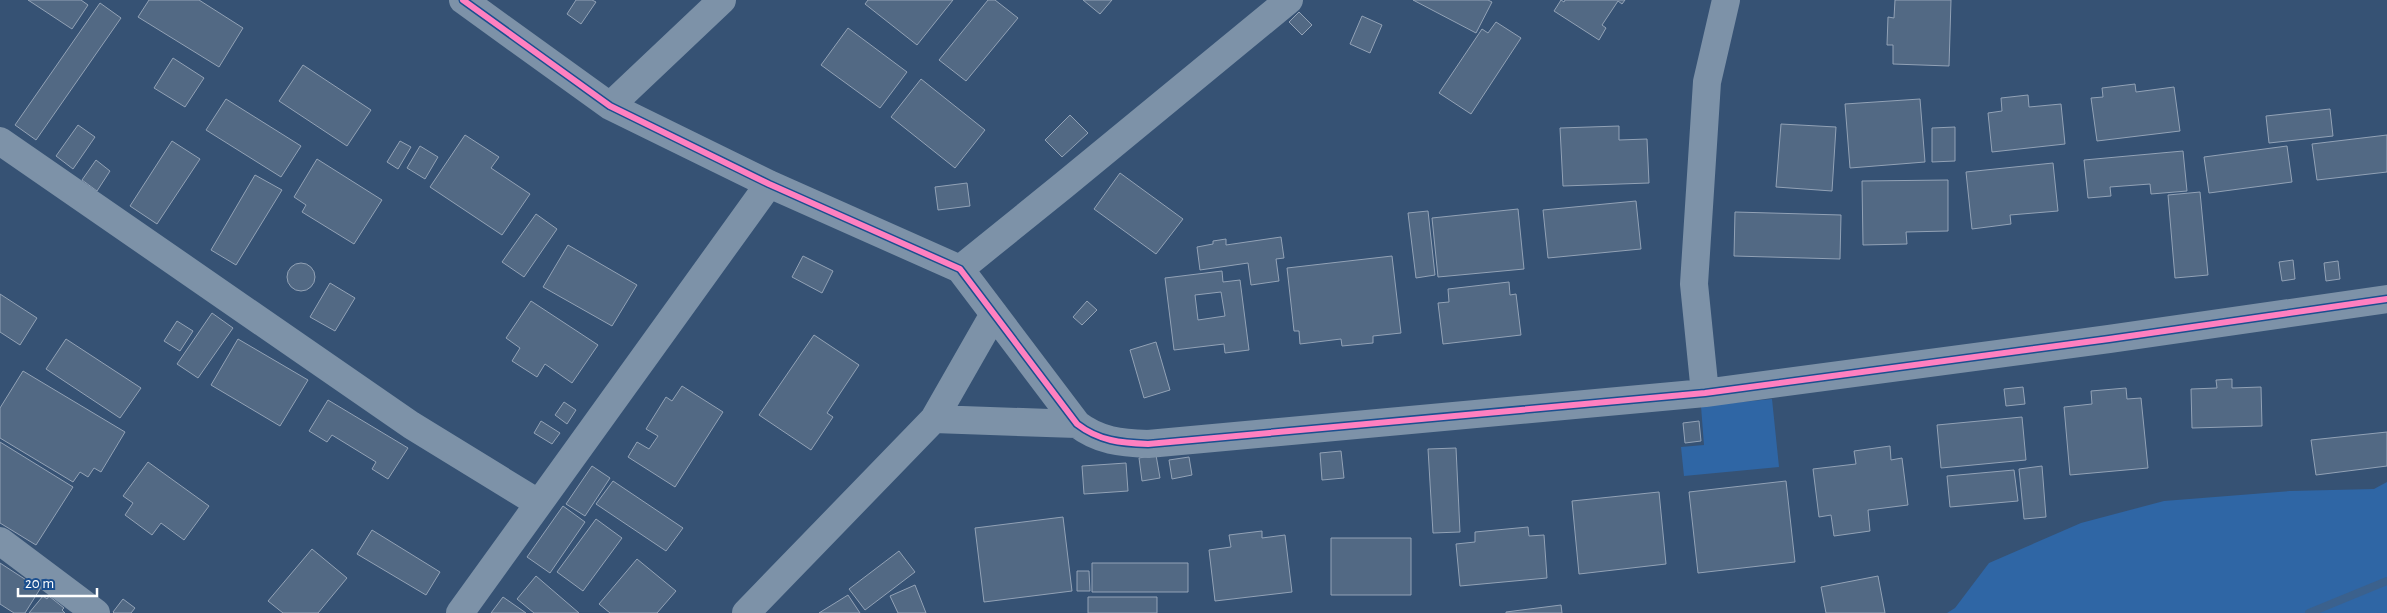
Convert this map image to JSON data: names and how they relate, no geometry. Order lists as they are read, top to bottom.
{
  "scale_bar": "20 m"
}
